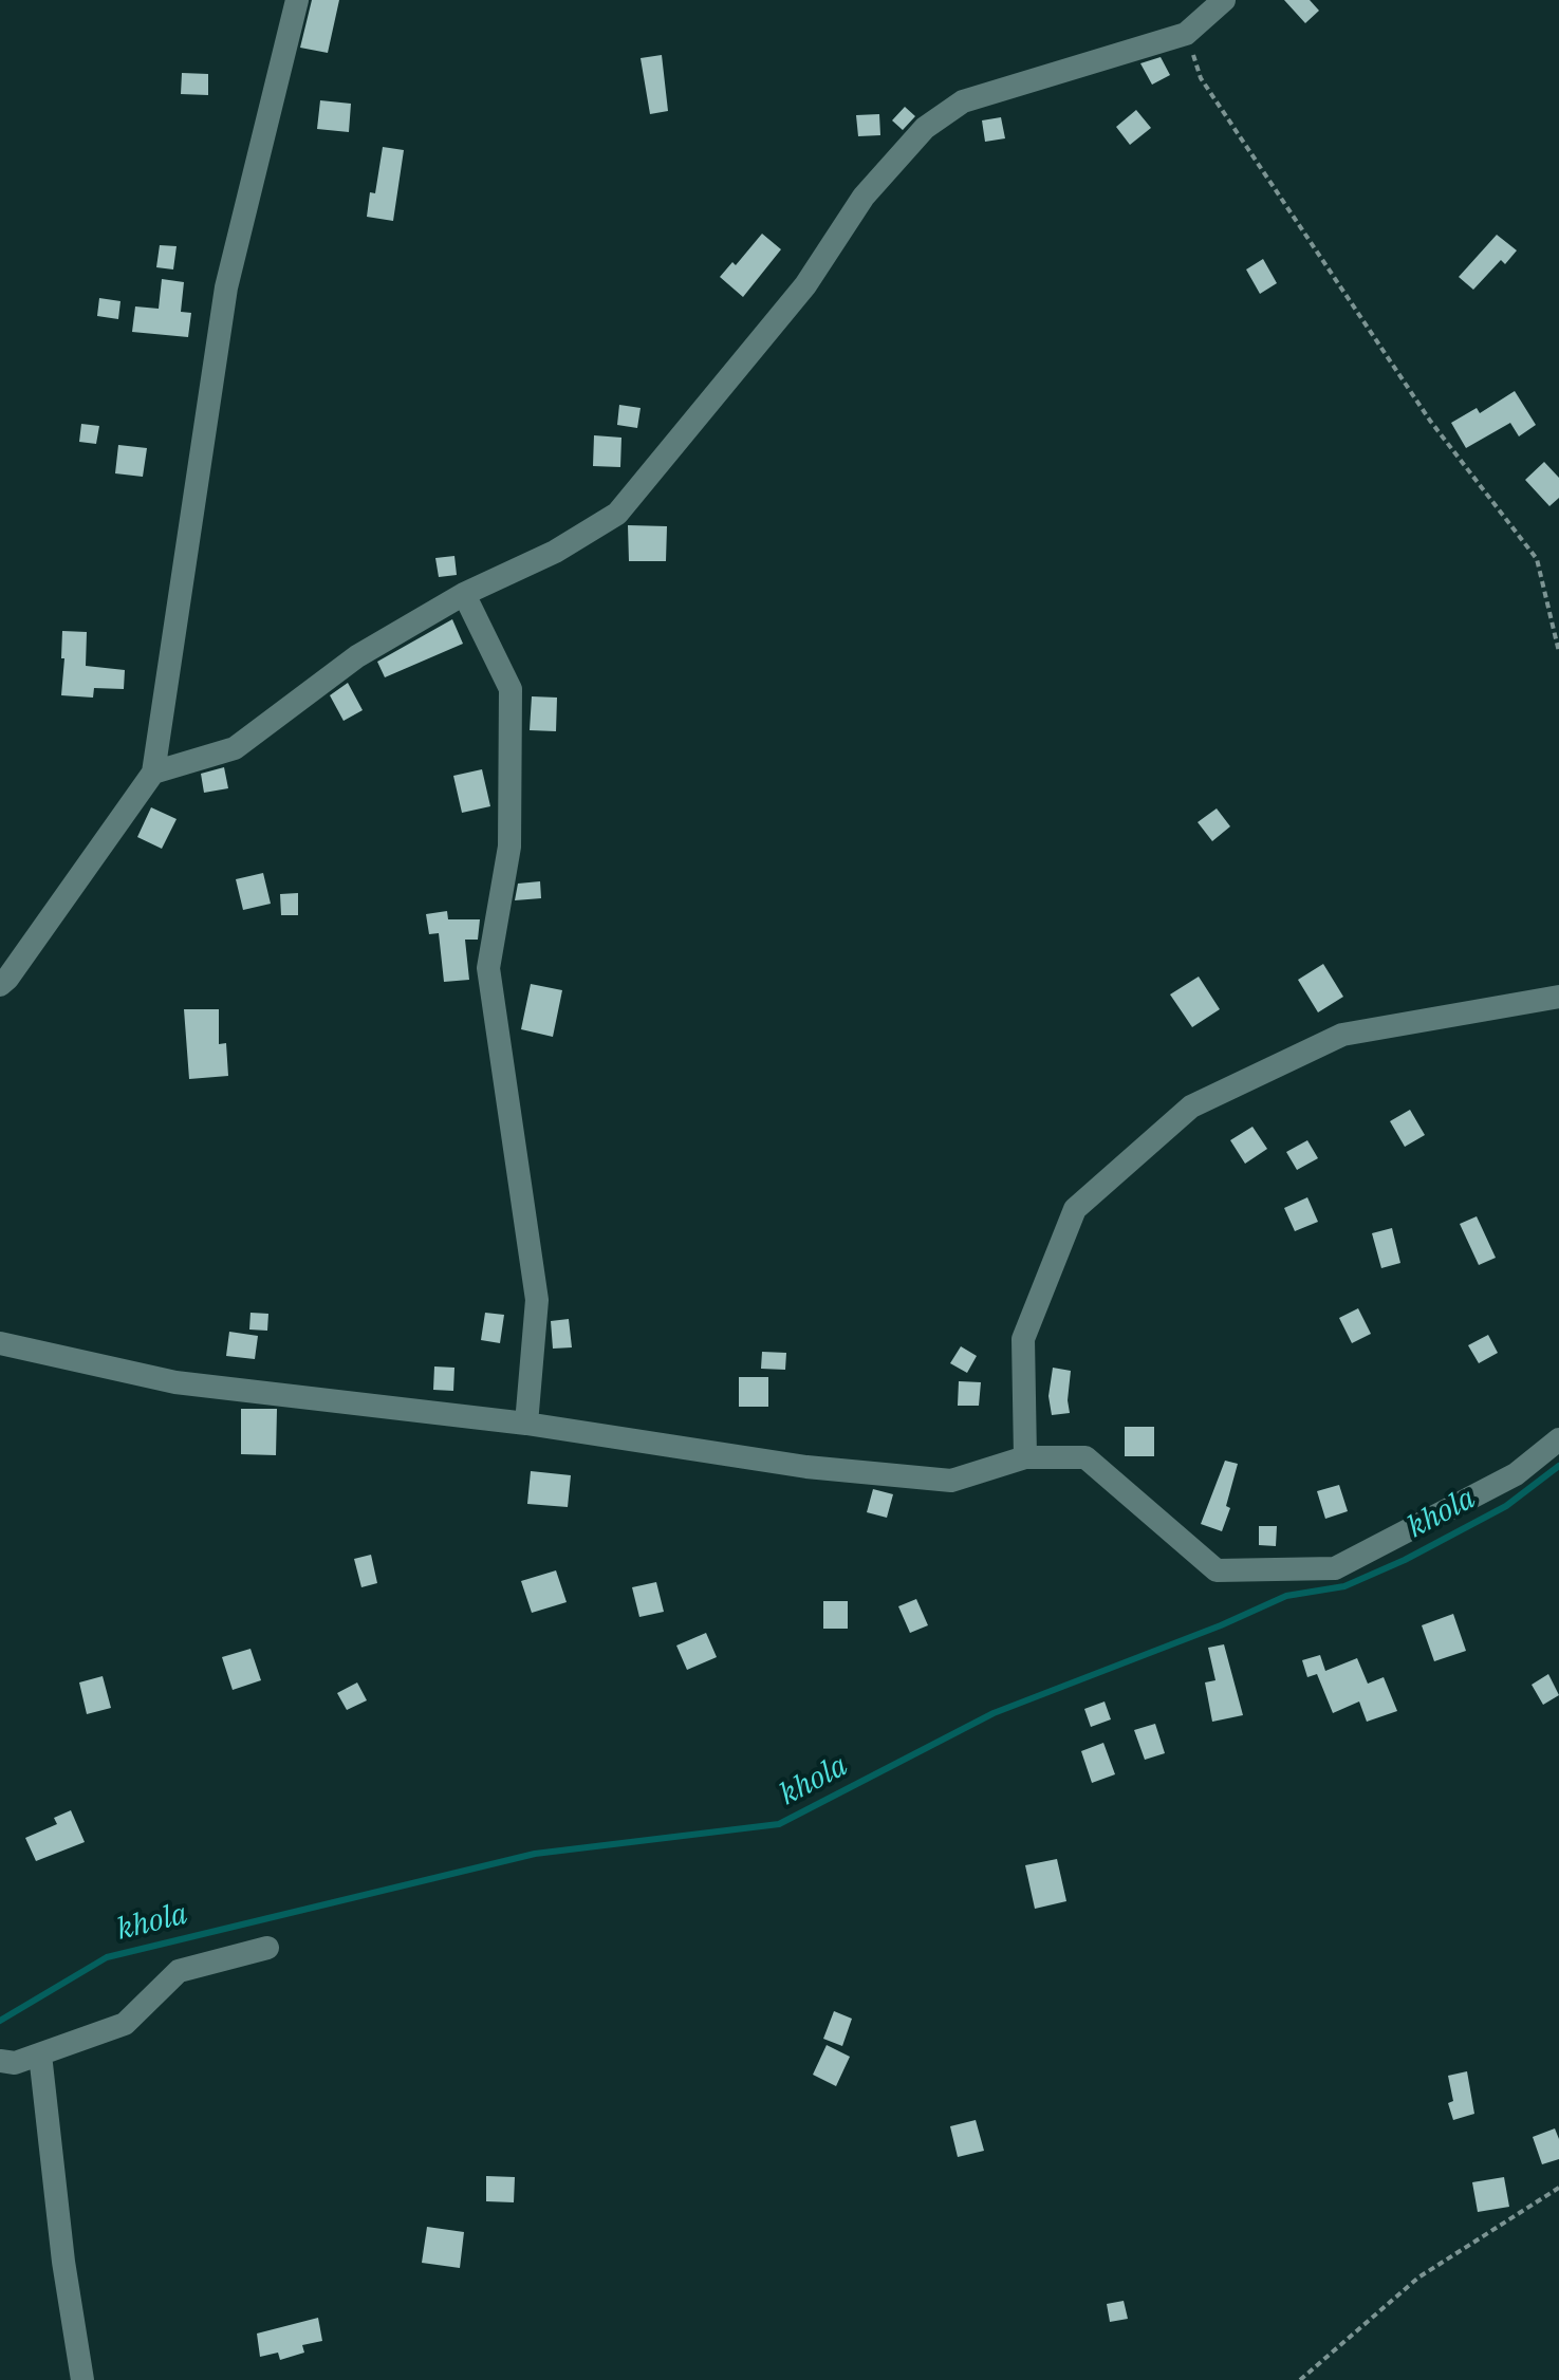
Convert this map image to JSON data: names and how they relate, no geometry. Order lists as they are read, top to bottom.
{
  "water": ["khola"]
}
